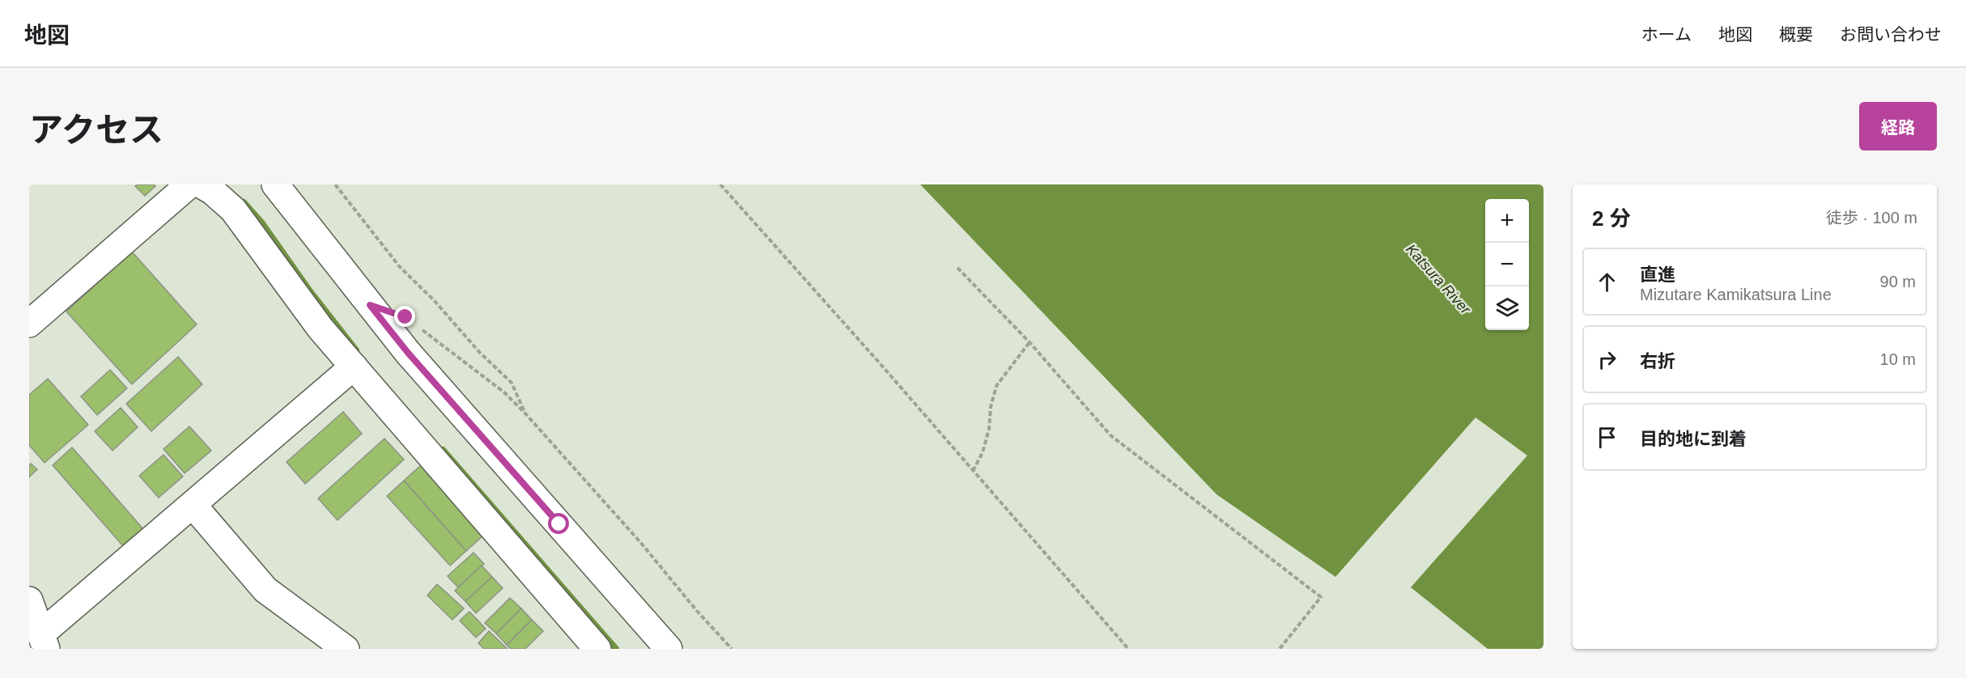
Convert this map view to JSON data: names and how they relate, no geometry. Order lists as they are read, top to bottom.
{
  "water": ["Katsura River"],
  "page": {
    "header": "地図",
    "nav": [
      "ホーム",
      "地図",
      "概要",
      "お問い合わせ"
    ],
    "title": "アクセス",
    "buttons": "経路",
    "heading": ["2 分", "徒歩 · 100 m"],
    "map_buttons": ["+", "−"],
    "list": [
      ["直進", "Mizutare Kamikatsura Line", "90 m"],
      ["右折", "10 m"],
      "目的地に到着"
    ]
  }
}
